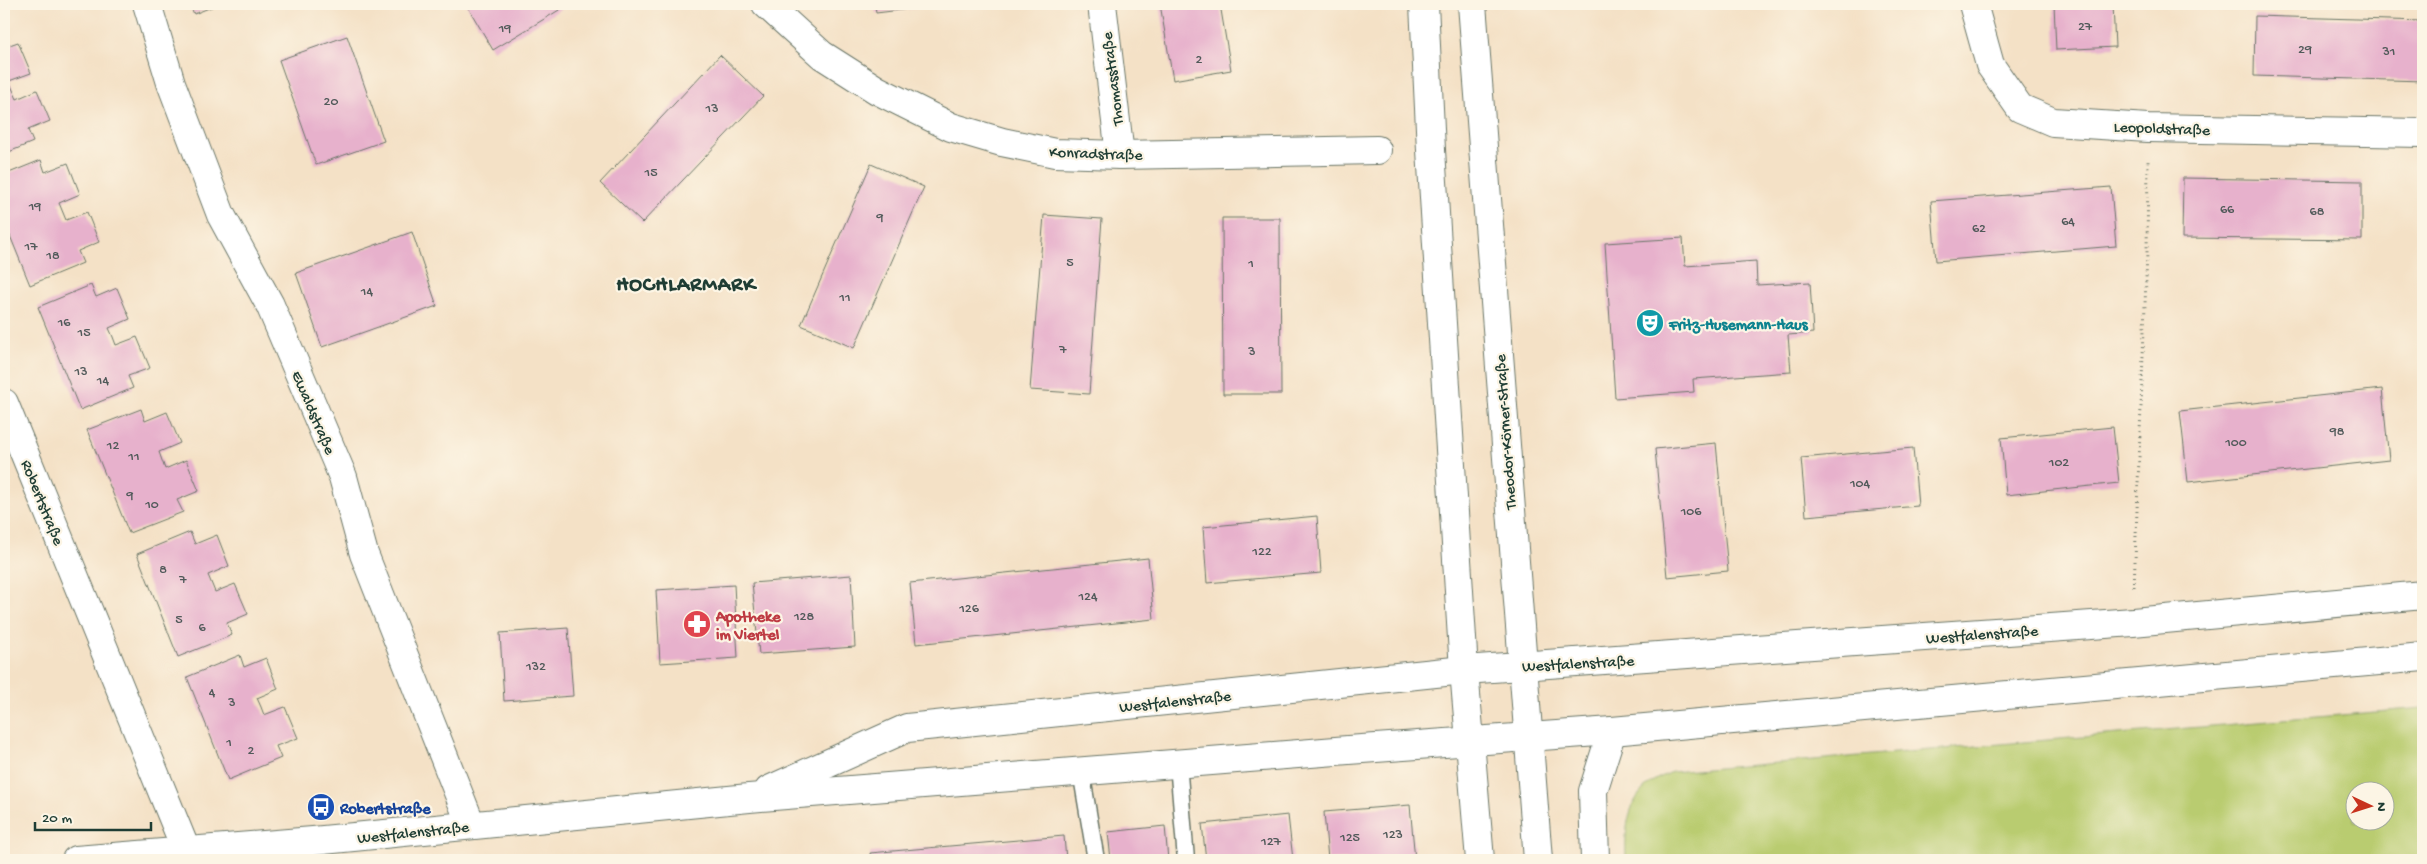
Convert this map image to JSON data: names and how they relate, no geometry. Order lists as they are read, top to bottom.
{
  "streets": {
    "street": [
      "Thomasstraße",
      "Leopoldstraße",
      "Konradstraße",
      "Ewaldstraße",
      "Theodor-Körner-Straße",
      "Robertstraße",
      "Westfalenstraße"
    ]
  },
  "crossings": [
    ["Thomasstraße", "Konradstraße"],
    ["Ewaldstraße", "Westfalenstraße"],
    ["Theodor-Körner-Straße", "Westfalenstraße"],
    ["Robertstraße", "Westfalenstraße"]
  ],
  "districts": ["HOCHLARMARK"],
  "places": {
    "theatre": ["Fritz-Husemann-Haus"],
    "pharmacy": ["Apotheke im Viertel"],
    "bus stop": ["Robertstraße"]
  },
  "house_numbers": [
    "27",
    "19",
    "29",
    "31",
    "2",
    "20",
    "13",
    "15",
    "19",
    "66",
    "68",
    "9",
    "64",
    "62",
    "17",
    "18",
    "5",
    "1",
    "14",
    "11",
    "16",
    "15",
    "7",
    "3",
    "13",
    "14",
    "98",
    "100",
    "12",
    "11",
    "102",
    "104",
    "9",
    "10",
    "106",
    "122",
    "8",
    "7",
    "124",
    "126",
    "128",
    "5",
    "6",
    "132",
    "4",
    "3",
    "1",
    "2",
    "123",
    "125",
    "127"
  ],
  "scale_bar": "20 m",
  "north": "right"
}
